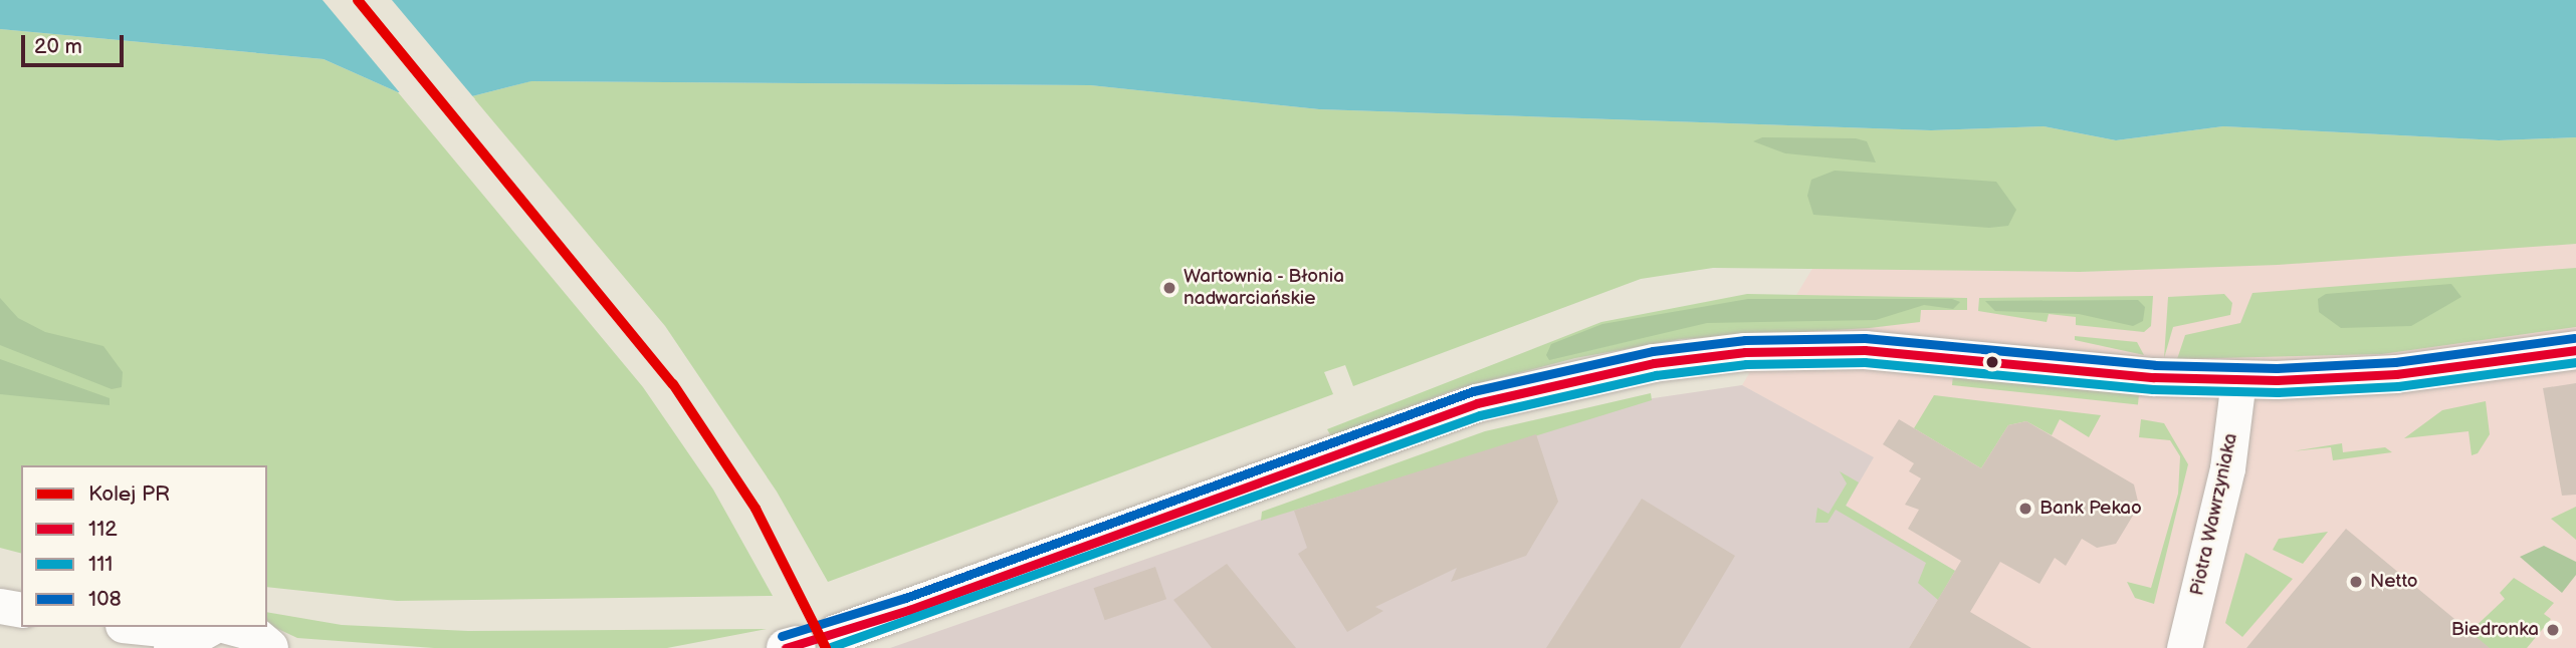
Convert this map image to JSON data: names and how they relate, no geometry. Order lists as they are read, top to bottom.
{
  "streets": {
    "street": ["Piotra Wawrzyniaka"]
  },
  "places": [
    "Wartownia - Błonia nadwarciańskie",
    "Bank Pekao",
    "Netto",
    "Biedronka"
  ],
  "lines": [
    "rail line PR",
    "transit line 108",
    "transit line 112",
    "transit line 111"
  ],
  "legend": [
    "Kolej PR",
    "112",
    "111",
    "108"
  ],
  "scale_bar": "20 m"
}
